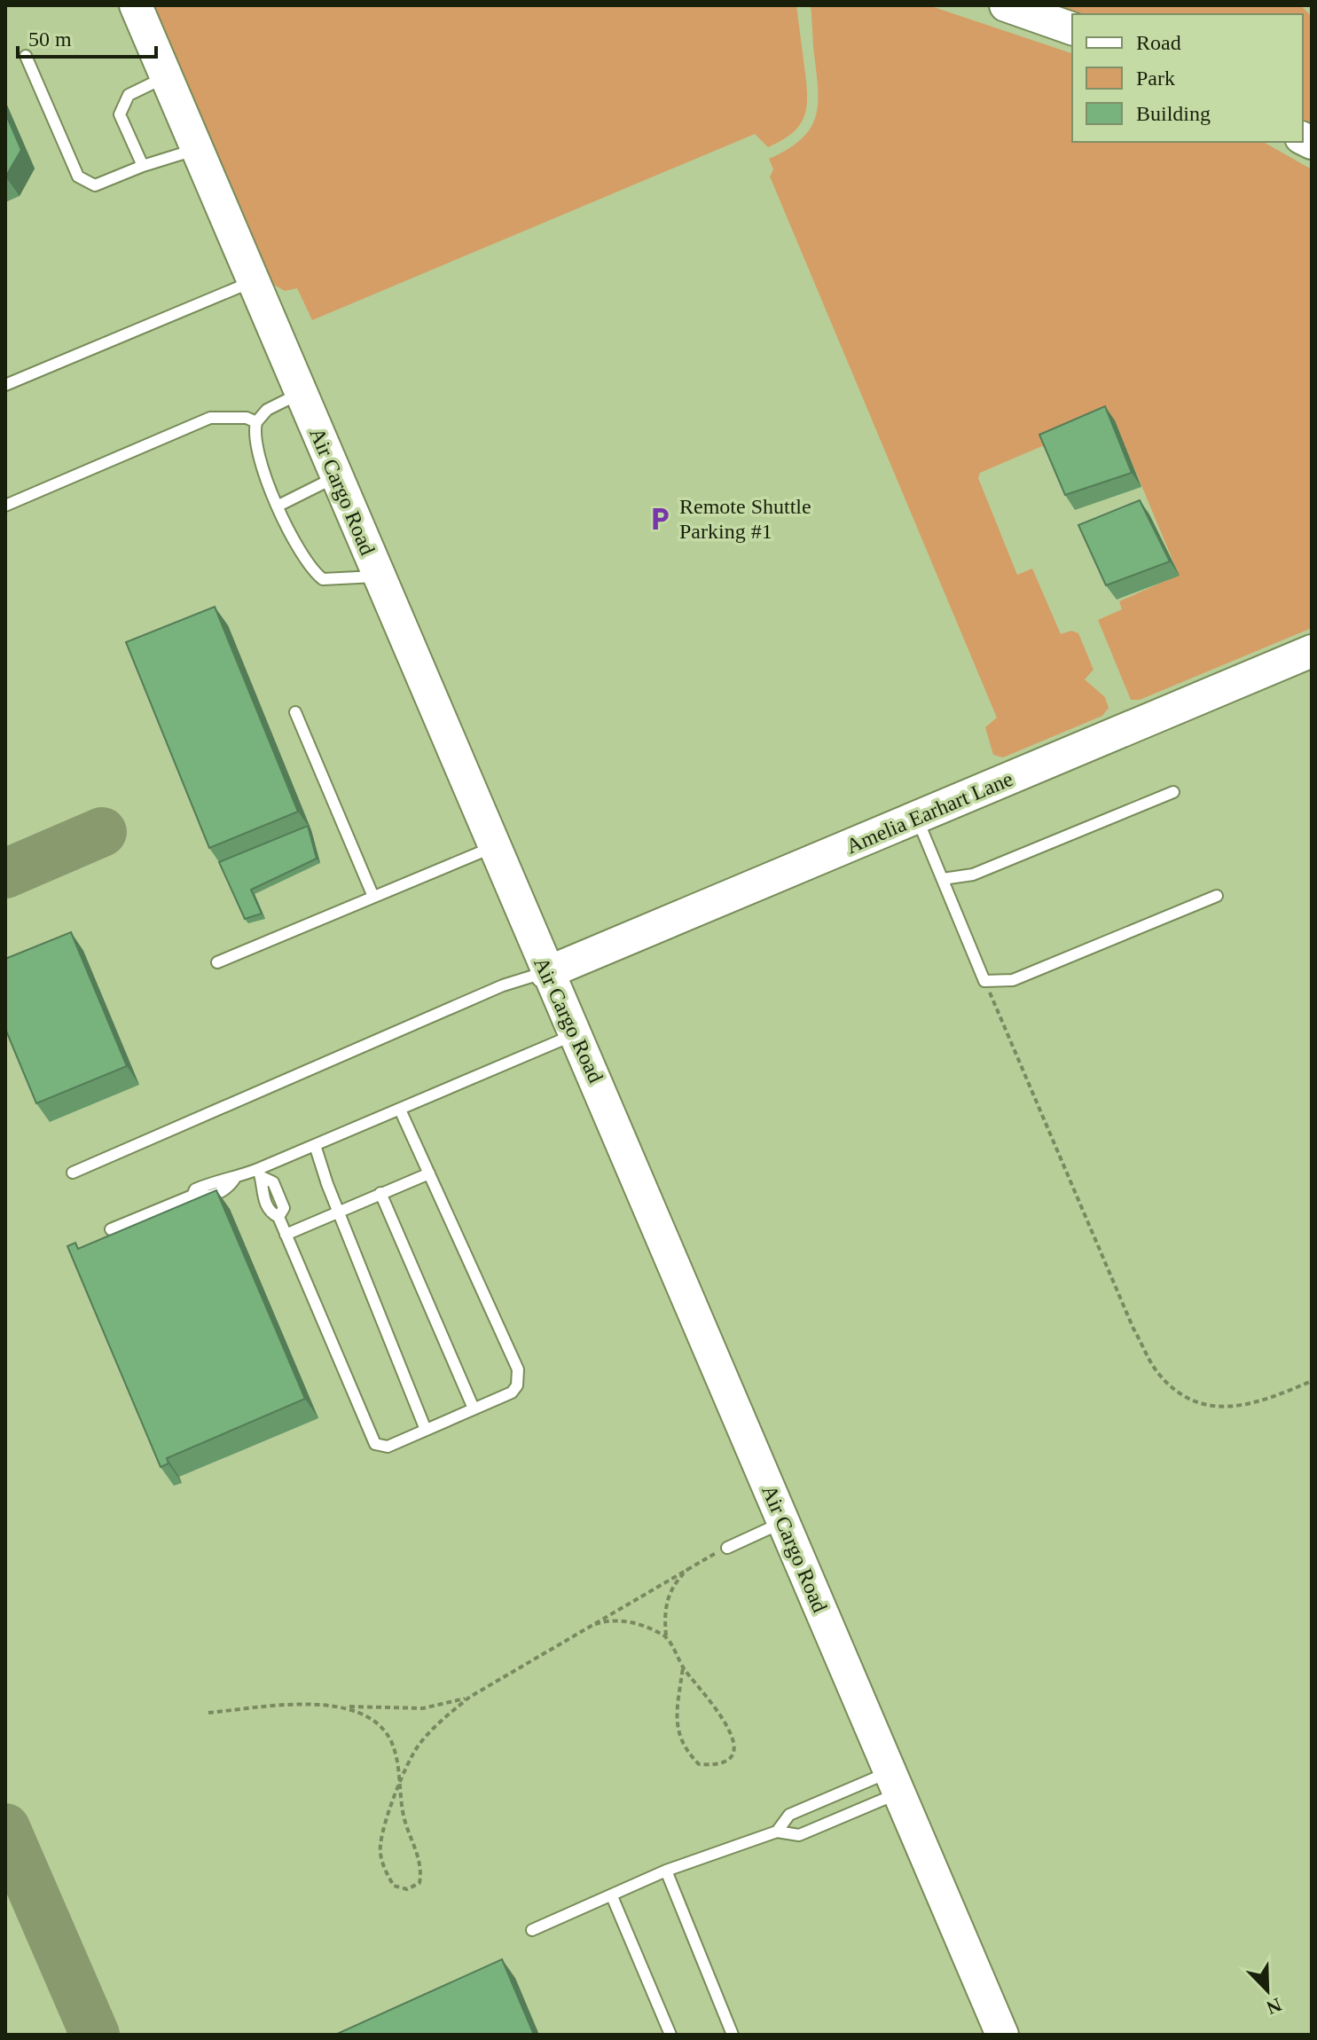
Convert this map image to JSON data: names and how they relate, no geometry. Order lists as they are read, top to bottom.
{
  "streets": {
    "street": ["Air Cargo Road", "Amelia Earhart Lane"]
  },
  "crossings": [
    ["Air Cargo Road", "Amelia Earhart Lane"]
  ],
  "places": {
    "parking": ["Remote Shuttle Parking #1"]
  },
  "legend": ["Road", "Park", "Building"],
  "scale_bar": "50 m",
  "north": "bottom right"
}
